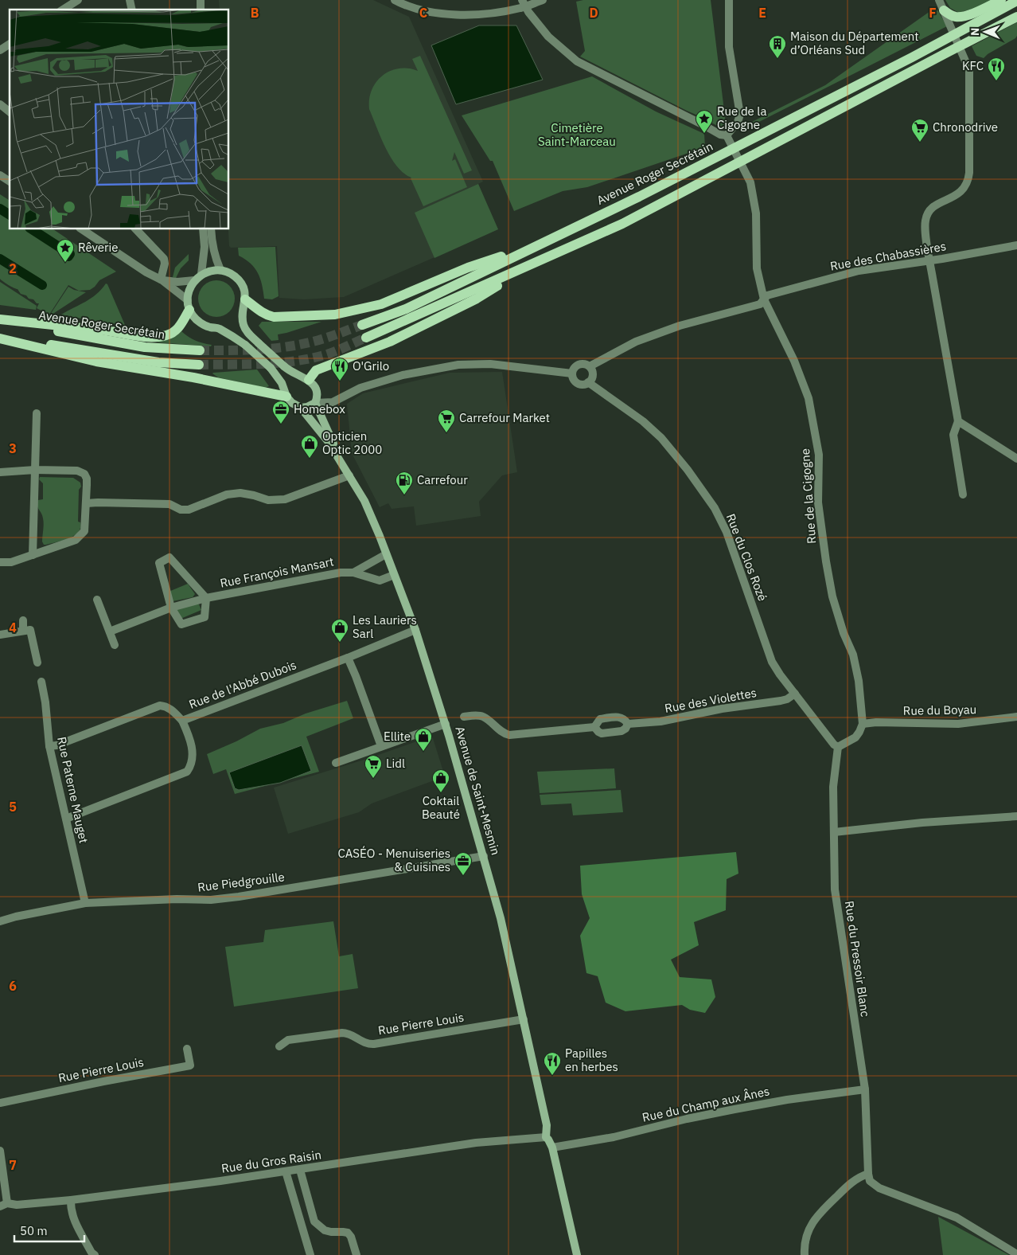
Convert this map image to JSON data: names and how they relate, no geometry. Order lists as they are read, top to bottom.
{
  "streets": {
    "main road": ["Avenue Roger Secrétain", "Avenue de Saint-Mesmin"],
    "street": [
      "Rue des Chabassières",
      "Rue de la Cigogne",
      "Rue du Clos Rozé",
      "Rue François Mansart",
      "Rue de l'Abbé Dubois",
      "Rue des Violettes",
      "Rue du Boyau",
      "Rue Paterne Mauget",
      "Rue Piedgrouille",
      "Rue du Pressoir Blanc",
      "Rue Pierre Louis",
      "Rue du Champ aux Ânes",
      "Rue du Gros Raisin"
    ]
  },
  "crossings": [
    ["Avenue Roger Secrétain", "Rue de la Cigogne"],
    ["Rue des Chabassières", "Rue de la Cigogne"],
    ["Rue des Chabassières", "Rue du Clos Rozé"],
    ["Rue de la Cigogne", "Rue du Boyau"],
    ["Rue du Clos Rozé", "Rue des Violettes"],
    ["Rue du Clos Rozé", "Rue du Pressoir Blanc"],
    ["Rue François Mansart", "Avenue de Saint-Mesmin"],
    ["Rue de l'Abbé Dubois", "Rue Paterne Mauget"],
    ["Rue de l'Abbé Dubois", "Avenue de Saint-Mesmin"],
    ["Rue Paterne Mauget", "Rue Piedgrouille"],
    ["Avenue de Saint-Mesmin", "Rue Piedgrouille"],
    ["Avenue de Saint-Mesmin", "Rue Pierre Louis"],
    ["Avenue de Saint-Mesmin", "Rue du Champ aux Ânes"],
    ["Avenue de Saint-Mesmin", "Rue du Gros Raisin"],
    ["Rue du Pressoir Blanc", "Rue du Champ aux Ânes"]
  ],
  "parks": ["Cimetière Saint-Marceau"],
  "places": {
    "building": ["Maison du Département d’Orléans Sud"],
    "restaurant": ["KFC", "O'Grilo", "Papilles en herbes"],
    "place": ["Rue de la Cigogne", "Rêverie"],
    "supermarket": ["Chronodrive", "Carrefour Market", "Lidl"],
    "office": ["Homebox", "CASÉO - Menuiseries & Cuisines"],
    "shop": [
      "Opticien Optic 2000",
      "Les Lauriers Sarl",
      "Ellite",
      "Coktail Beauté"
    ],
    "fuel station": ["Carrefour"]
  },
  "scale_bar": "50 m",
  "north": "left",
  "grid": {
    "columns": [
      "B",
      "C",
      "D",
      "E",
      "F"
    ],
    "rows": [
      "2",
      "3",
      "4",
      "5",
      "6",
      "7"
    ]
  }
}
